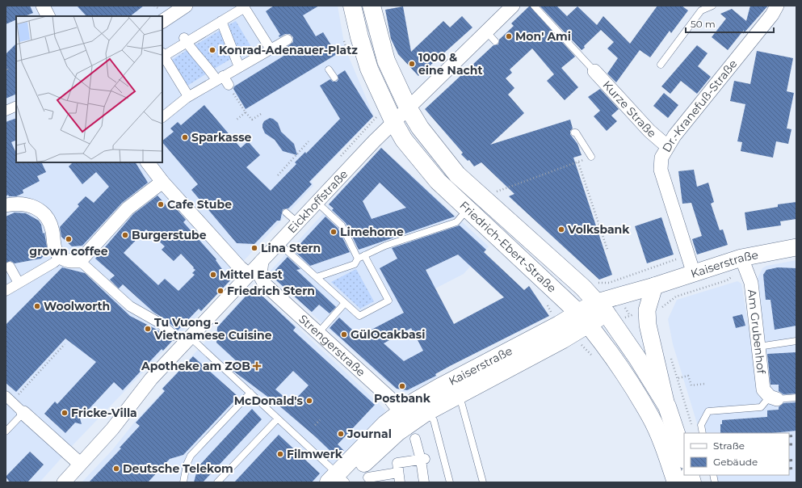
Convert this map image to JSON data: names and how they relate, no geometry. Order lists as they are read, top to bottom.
{
  "streets": {
    "main road": ["Friedrich-Ebert-Straße", "Kaiserstraße"],
    "street": [
      "Dr.-Kranefuß-Straße",
      "Kurze Straße",
      "Eickhoffstraße",
      "Am Grubenhof",
      "Strengerstraße"
    ]
  },
  "crossings": [
    ["Dr.-Kranefuß-Straße", "Kurze Straße"],
    ["Dr.-Kranefuß-Straße", "Kaiserstraße"],
    ["Eickhoffstraße", "Friedrich-Ebert-Straße"],
    ["Eickhoffstraße", "Strengerstraße"],
    ["Friedrich-Ebert-Straße", "Kaiserstraße"],
    ["Kaiserstraße", "Am Grubenhof"],
    ["Kaiserstraße", "Strengerstraße"]
  ],
  "places": {
    "other": [
      "Mon' Ami",
      "Konrad-Adenauer-Platz",
      "1000 & eine Nacht",
      "Sparkasse",
      "Cafe Stube",
      "Volksbank",
      "Limehome",
      "Burgerstube",
      "grown coffee",
      "Lina Stern",
      "Mittel East",
      "Friedrich Stern",
      "Woolworth",
      "Tu Vuong - Vietnamese Cuisine",
      "GülOcakbasi",
      "Postbank",
      "McDonald's",
      "Fricke-Villa",
      "Journal",
      "Filmwerk",
      "Deutsche Telekom"
    ],
    "health": ["Apotheke am ZOB"]
  },
  "legend": ["Straße", "Gebäude"],
  "scale_bar": "50 m"
}
